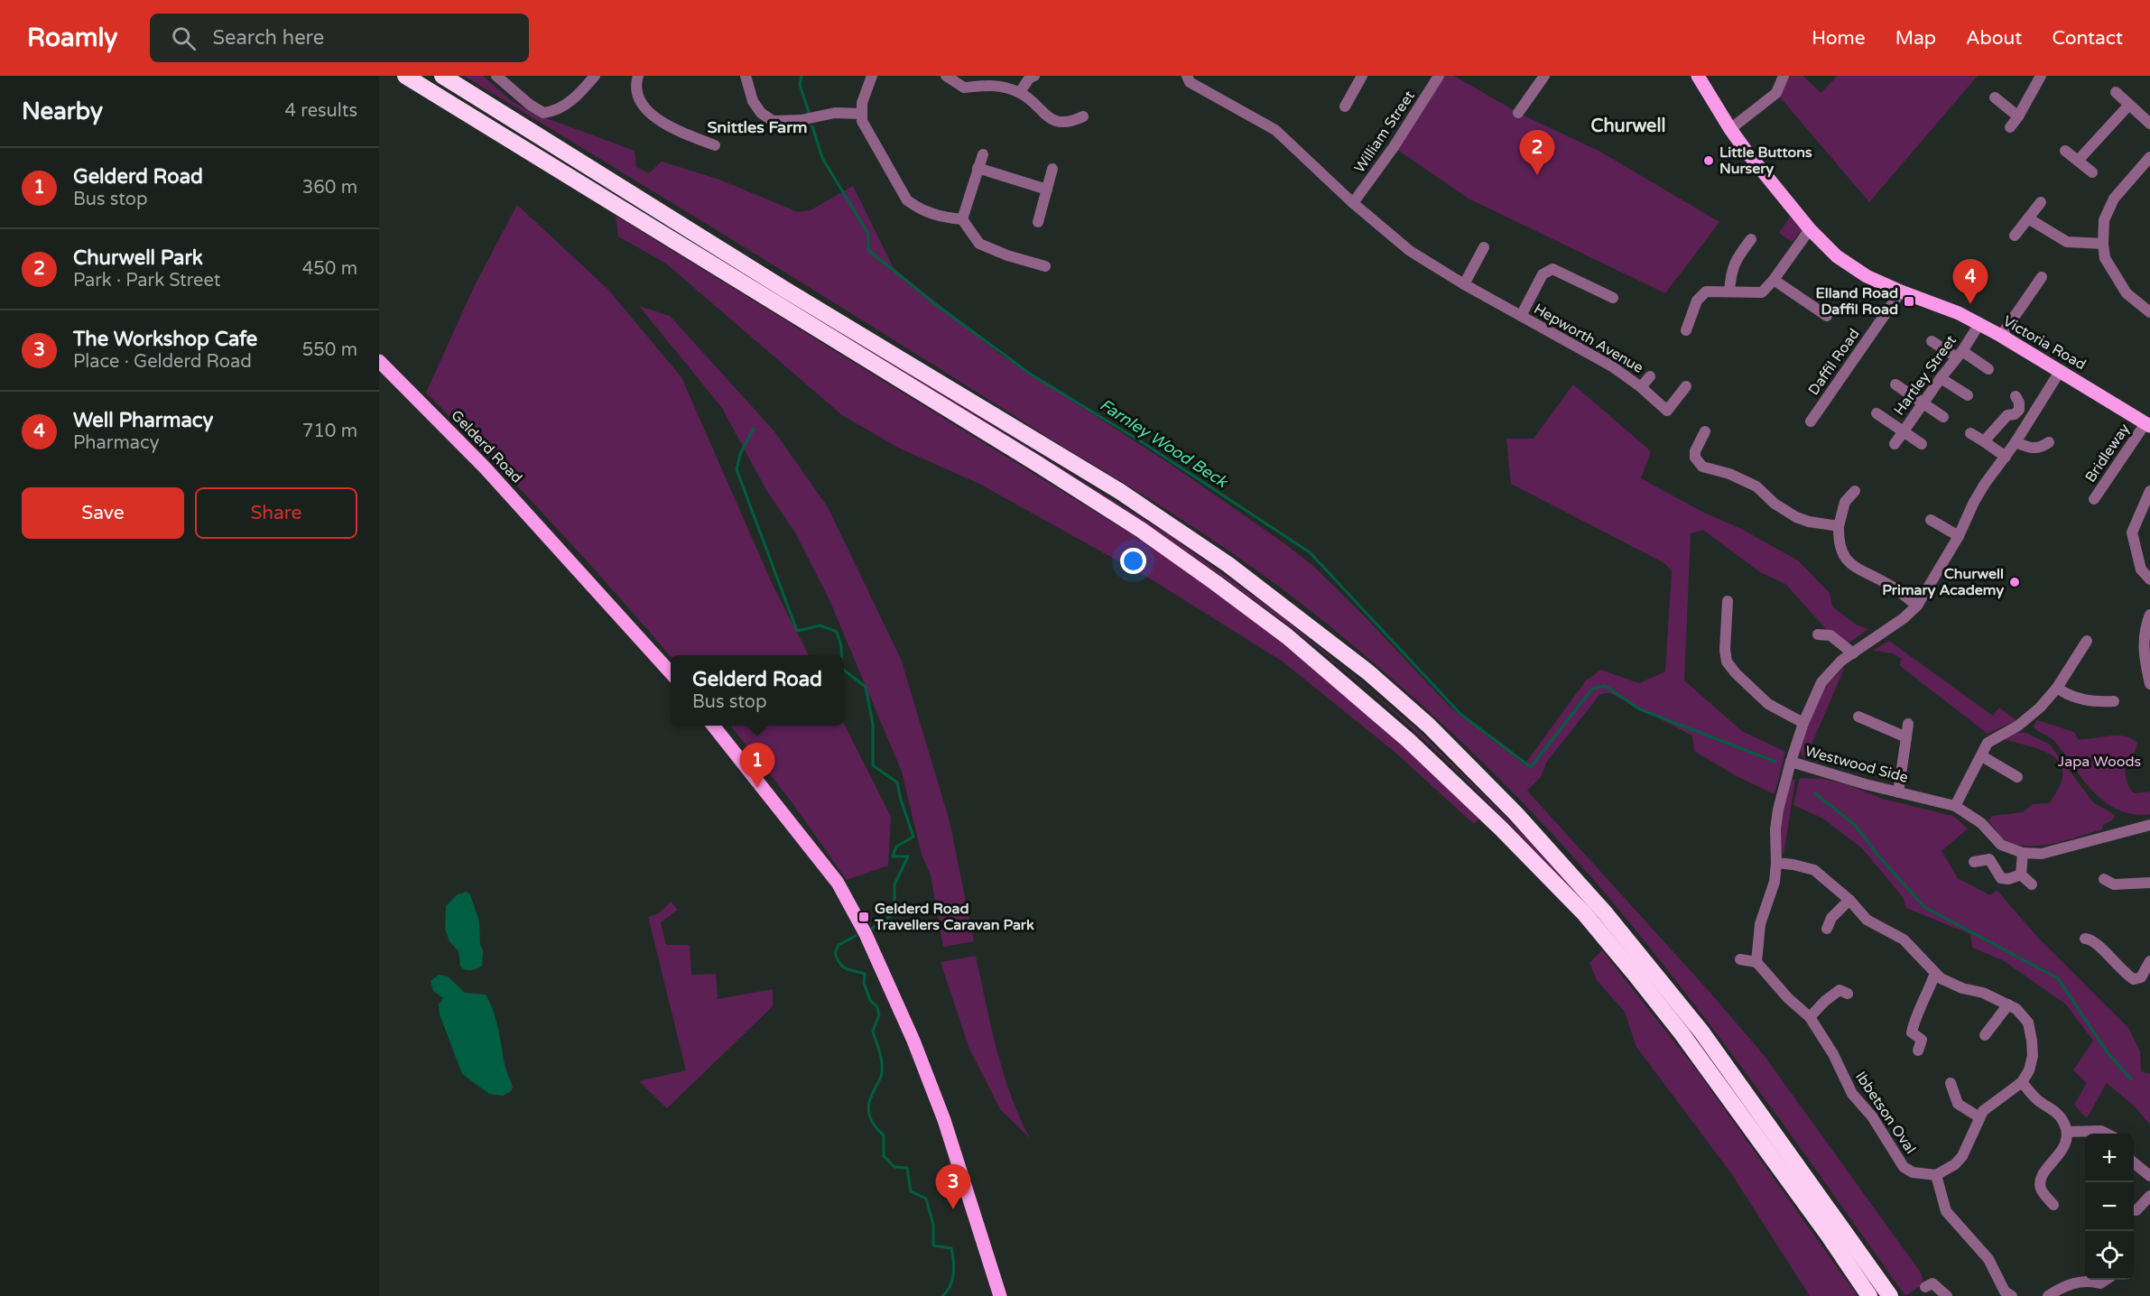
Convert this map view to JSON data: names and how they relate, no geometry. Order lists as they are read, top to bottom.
{
  "streets": {
    "main road": ["Victoria Road", "Gelderd Road"],
    "street": [
      "William Street",
      "Hepworth Avenue",
      "Daffil Road",
      "Hartley Street",
      "Bridleway",
      "Westwood Side",
      "Ibbetson Oval"
    ]
  },
  "crossings": [
    ["William Street", "Hepworth Avenue"],
    ["Victoria Road", "Daffil Road"],
    ["Victoria Road", "Hartley Street"],
    ["Victoria Road", "Bridleway"],
    ["Victoria Road", "Westwood Side"]
  ],
  "districts": ["Churwell", "Snittles Farm"],
  "water": ["Farnley Wood Beck"],
  "parks": ["Japa Woods"],
  "places": {
    "other": ["Little Buttons Nursery", "Churwell Primary Academy"],
    "transit": ["Elland Road Daffil Road", "Gelderd Road Travellers Caravan Park"]
  },
  "page": {
    "header": "Roamly",
    "search": "Search here",
    "nav": [
      "Home",
      "Map",
      "About",
      "Contact"
    ],
    "heading": ["Nearby", "4 results"],
    "pins": [
      "2",
      "4",
      "1",
      "3"
    ],
    "list": [
      {
        "mark": "1",
        "name": "Gelderd Road",
        "note": "Bus stop",
        "value": "360 m"
      },
      {
        "mark": "2",
        "name": "Churwell Park",
        "note": "Park · Park Street",
        "value": "450 m"
      },
      {
        "mark": "3",
        "name": "The Workshop Cafe",
        "note": "Place · Gelderd Road",
        "value": "550 m"
      },
      {
        "mark": "4",
        "name": "Well Pharmacy",
        "note": "Pharmacy",
        "value": "710 m"
      }
    ],
    "buttons": ["Save", "Share"],
    "popup": ["Gelderd Road", "Bus stop"],
    "map_buttons": ["+", "−"]
  }
}
